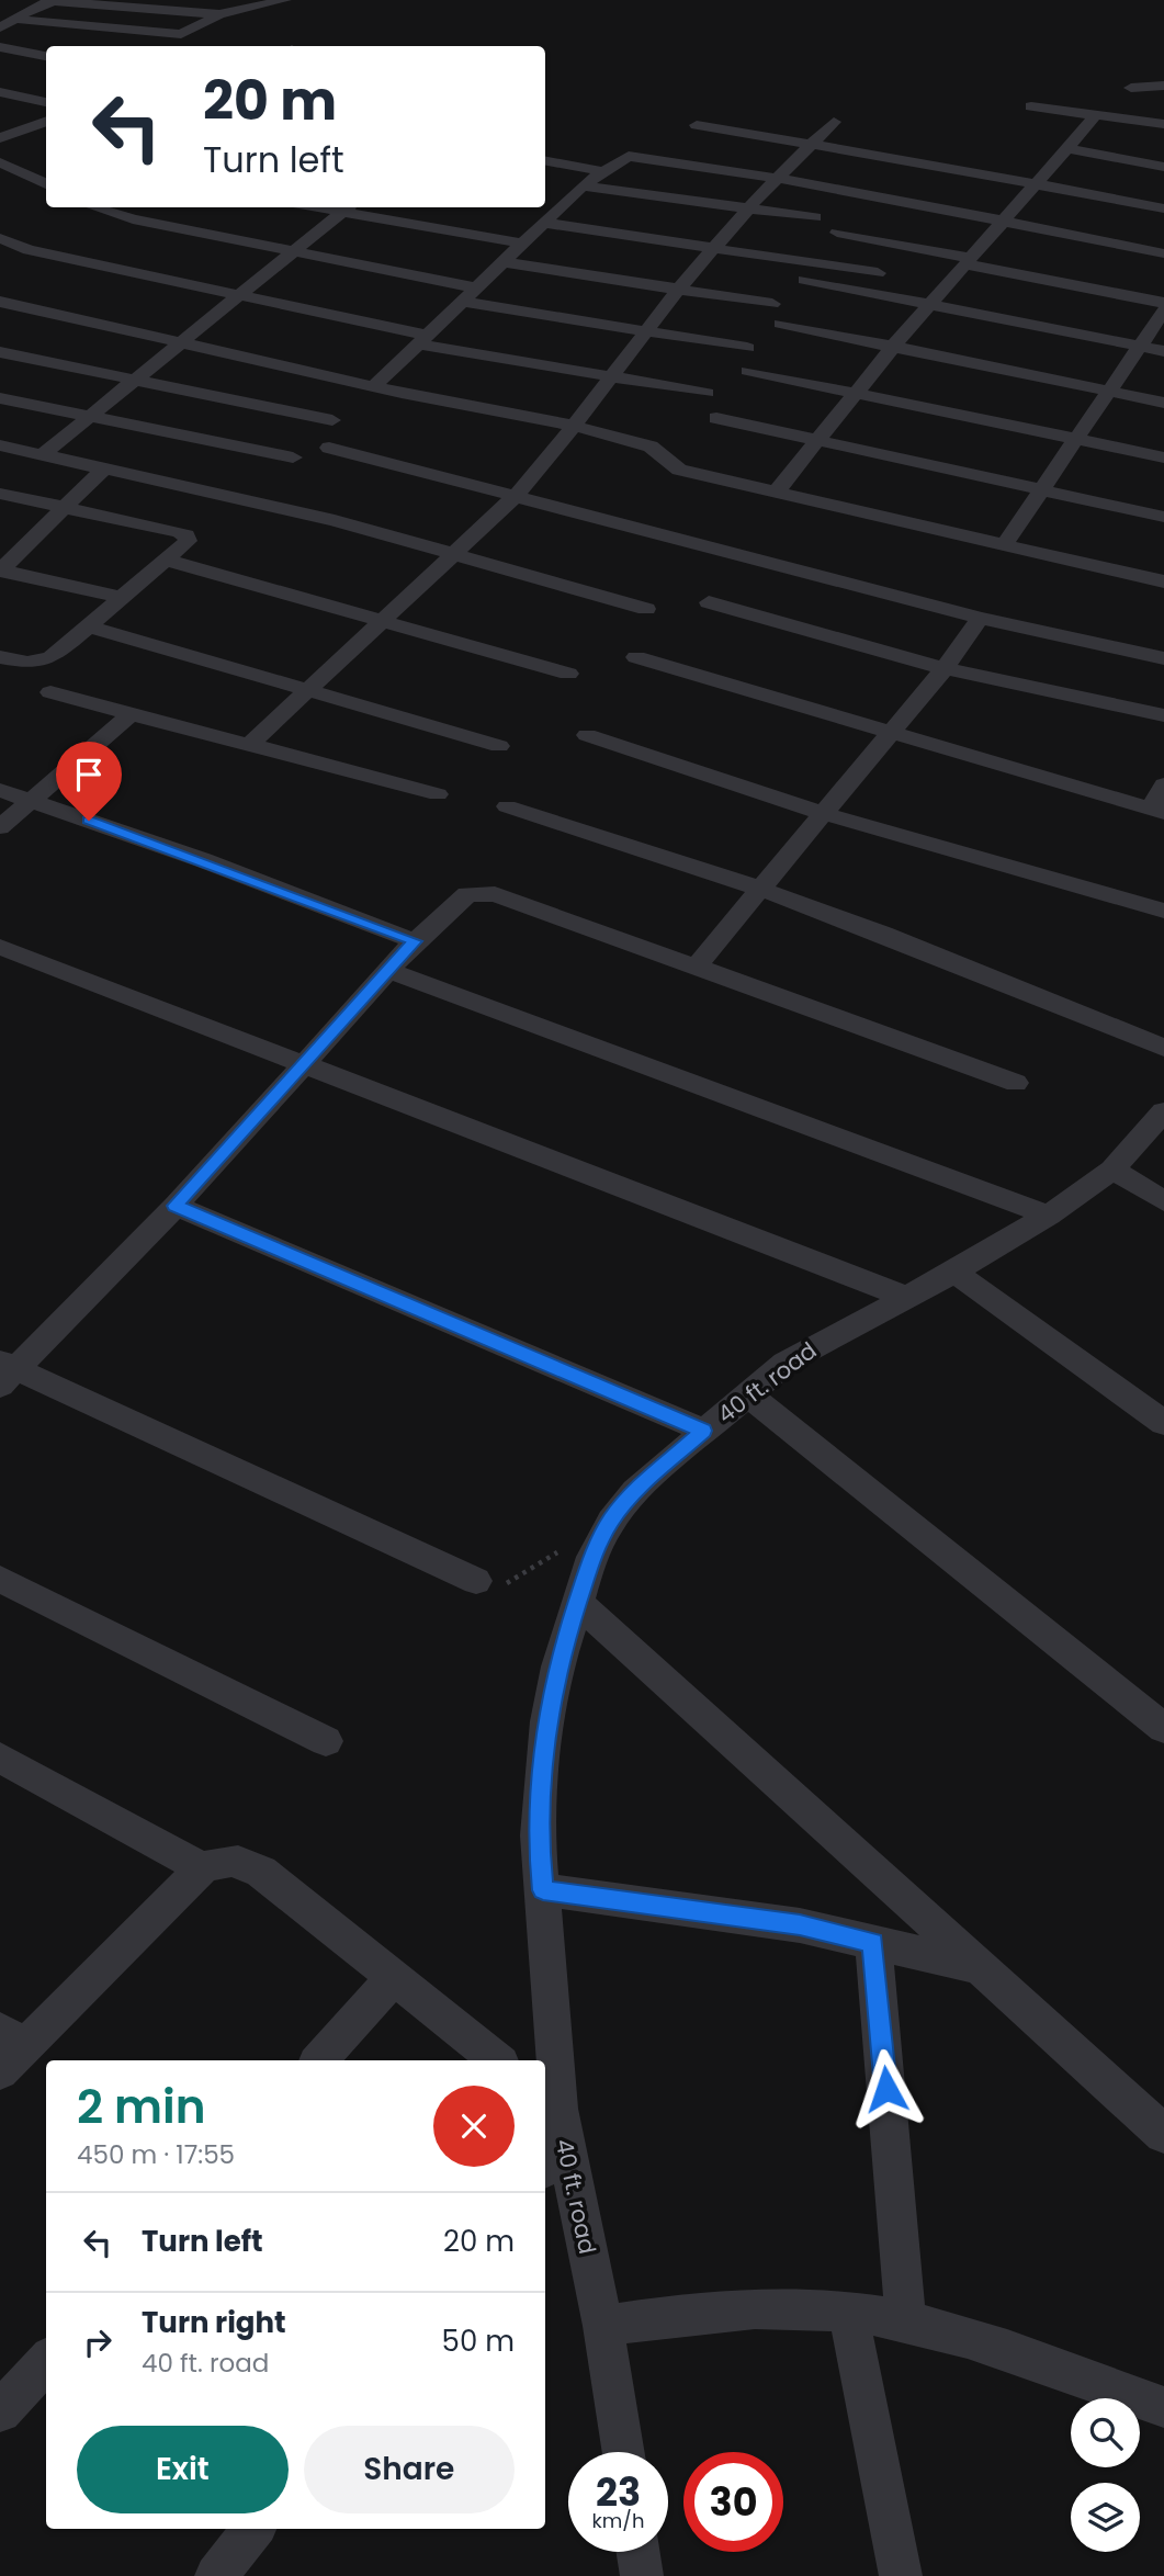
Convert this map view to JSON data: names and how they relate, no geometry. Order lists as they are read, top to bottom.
{
  "streets": {
    "street": ["40 ft. road"]
  },
  "page": {
    "turn": ["20 m", "Turn left"],
    "heading": ["2 min", "450 m · 17:55"],
    "list": [
      {
        "name": "Turn left",
        "value": "20 m"
      },
      {
        "name": "Turn right",
        "note": "40 ft. road",
        "value": "50 m"
      }
    ],
    "buttons": ["Exit", "Share"],
    "speed": "23 km/h",
    "limit": "30"
  }
}
